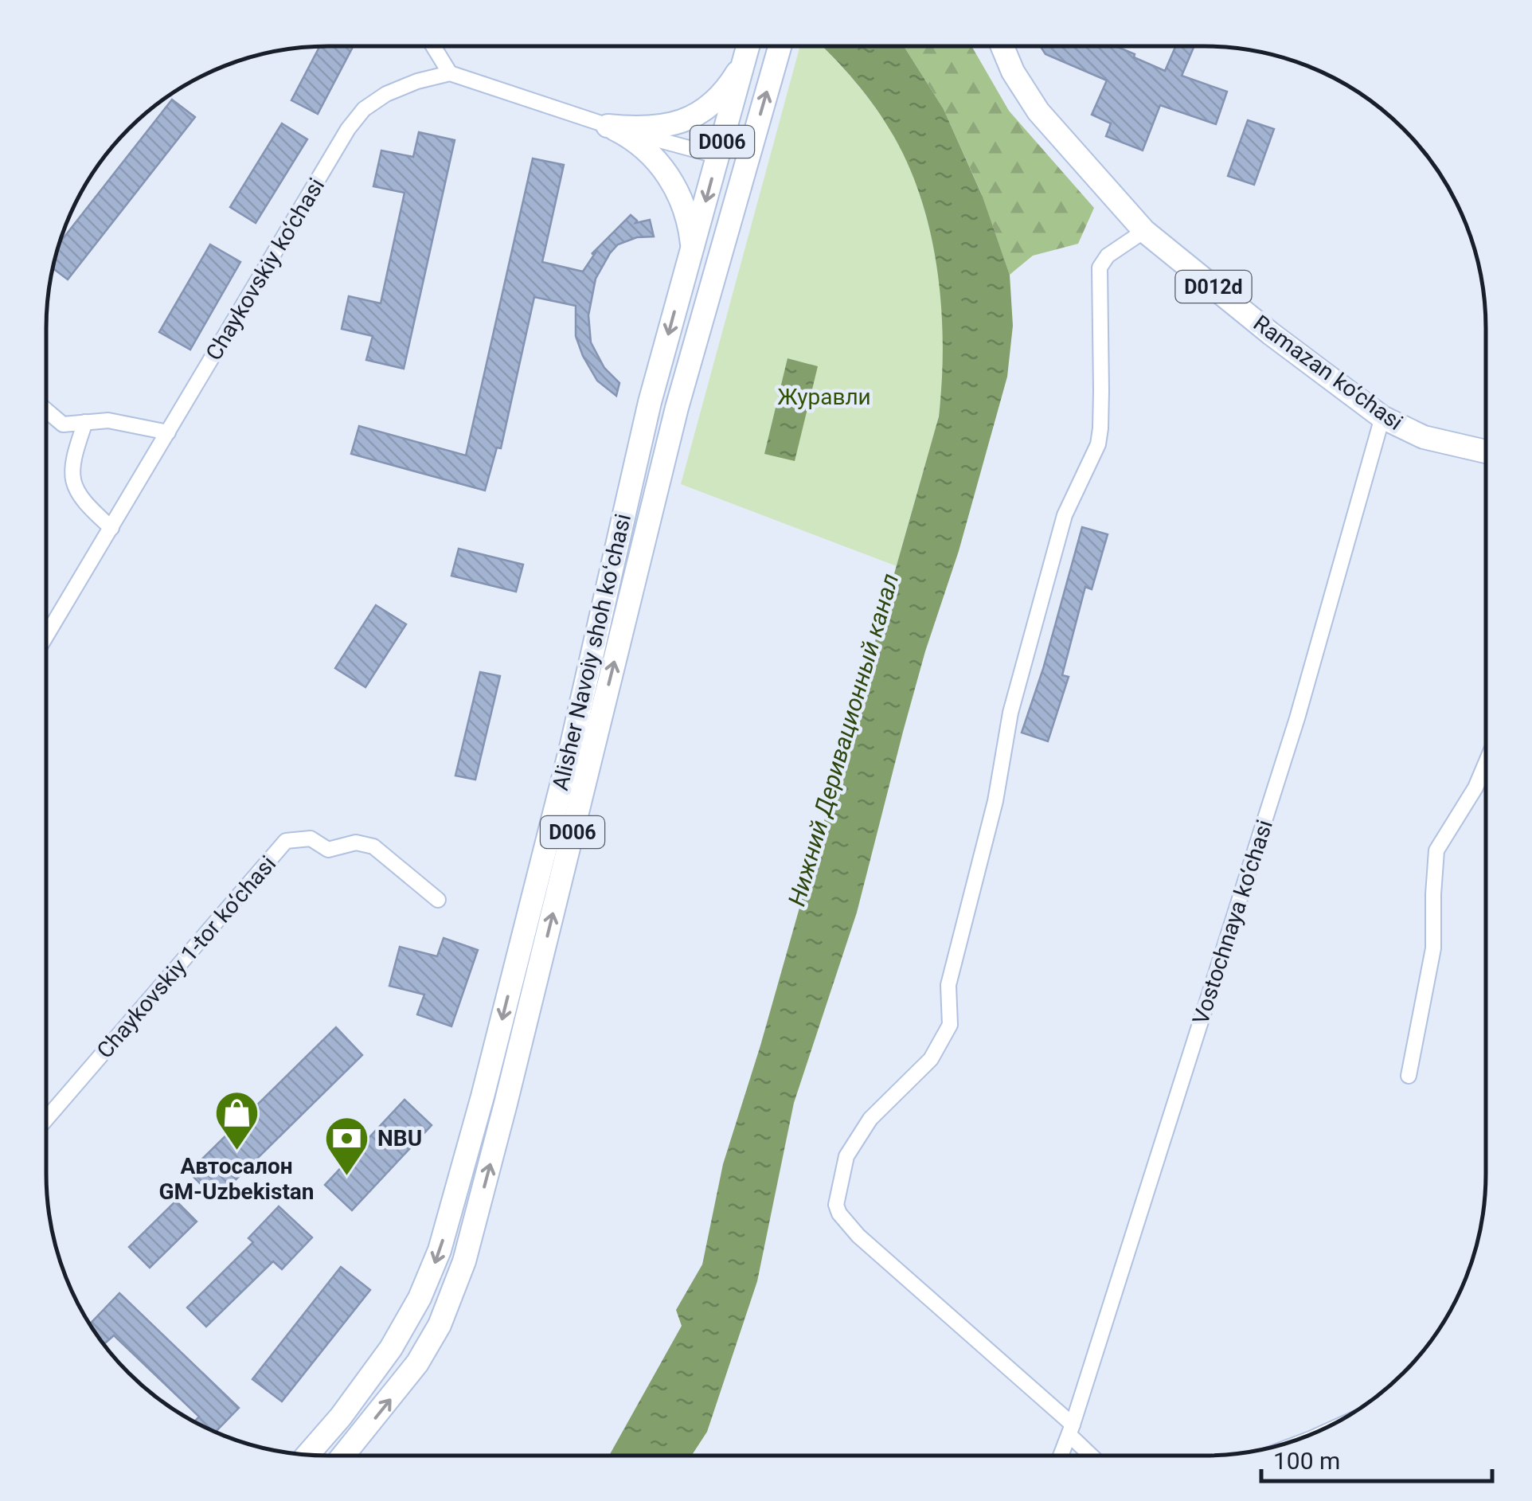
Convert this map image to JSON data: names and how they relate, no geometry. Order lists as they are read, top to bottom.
{
  "streets": {
    "main road": [
      "D006",
      "D012d",
      "Ramazan ko‘chasi",
      "Alisher Navoiy shoh koʻchasi"
    ],
    "street": ["Chaykovskiy ko‘chasi", "Vostochnaya ko‘chasi", "Chaykovskiy 1-tor ko‘chasi"]
  },
  "crossings": [
    ["Ramazan ko‘chasi", "Vostochnaya ko‘chasi"]
  ],
  "water": ["Нижний Деривационный канал"],
  "parks": ["Журавли"],
  "places": {
    "shop": ["Автосалон GM-Uzbekistan"],
    "bank": ["NBU"]
  },
  "scale_bar": "100 m"
}
